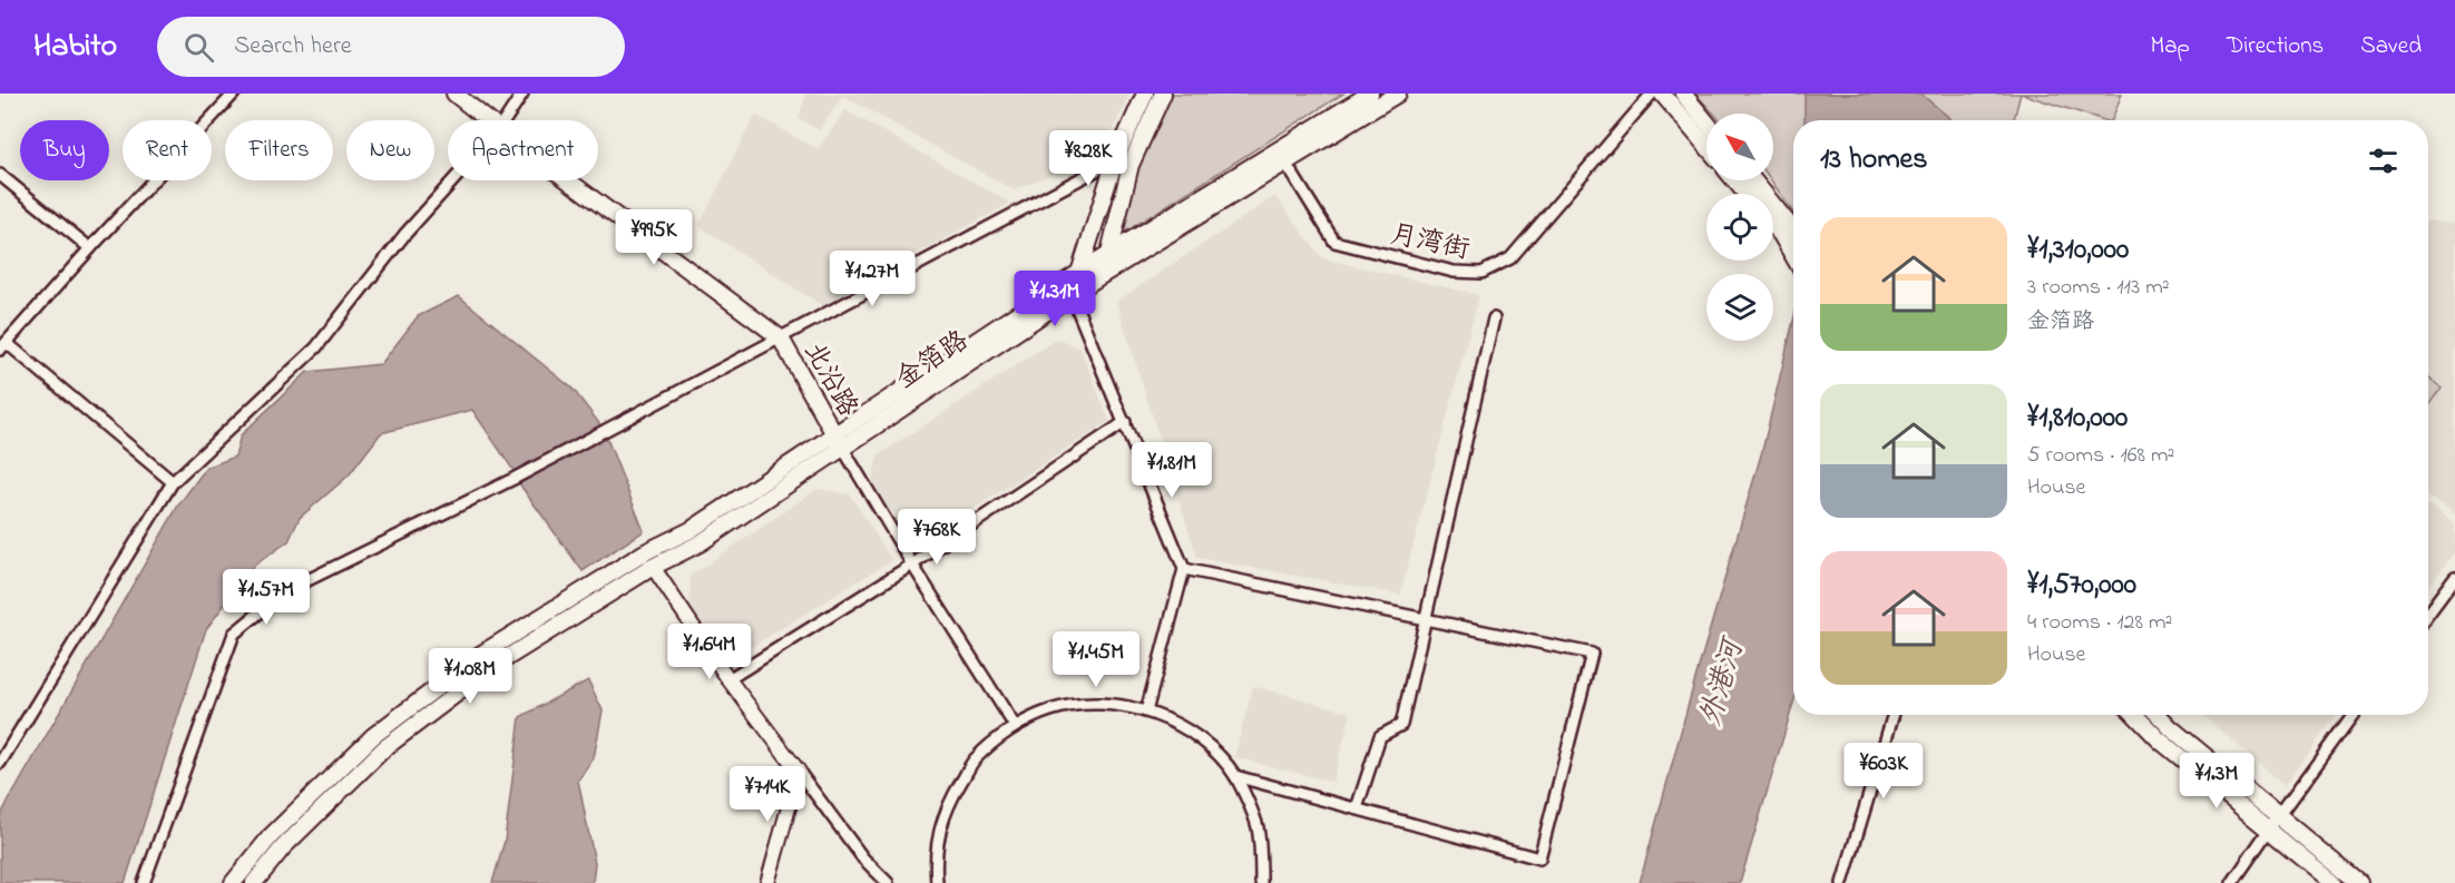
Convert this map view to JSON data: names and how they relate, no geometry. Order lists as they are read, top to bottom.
{
  "streets": {
    "main road": ["金箔路", "北沿路"],
    "street": ["月湾街"]
  },
  "crossings": [
    ["月湾街", "金箔路"],
    ["金箔路", "北沿路"]
  ],
  "water": ["外港河"],
  "north": "top left",
  "page": {
    "header": "Habito",
    "search": "Search here",
    "nav": ["Map", "Directions", "Saved"],
    "chip": [
      "Buy",
      "Rent",
      "Filters",
      "New",
      "Apartment"
    ],
    "heading": "13 homes",
    "price": [
      "¥828K",
      "¥995K",
      "¥1.27M",
      "¥1.31M",
      "¥1.81M",
      "¥768K",
      "¥1.57M",
      "¥1.64M",
      "¥1.45M",
      "¥1.08M",
      "¥603K",
      "¥1.3M",
      "¥714K"
    ],
    "list": [
      {
        "name": "¥1,310,000",
        "note": "3 rooms · 113 m² · 金箔路"
      },
      {
        "name": "¥1,810,000",
        "note": "5 rooms · 168 m² · House"
      },
      {
        "name": "¥1,570,000",
        "note": "4 rooms · 128 m² · House"
      }
    ]
  }
}
